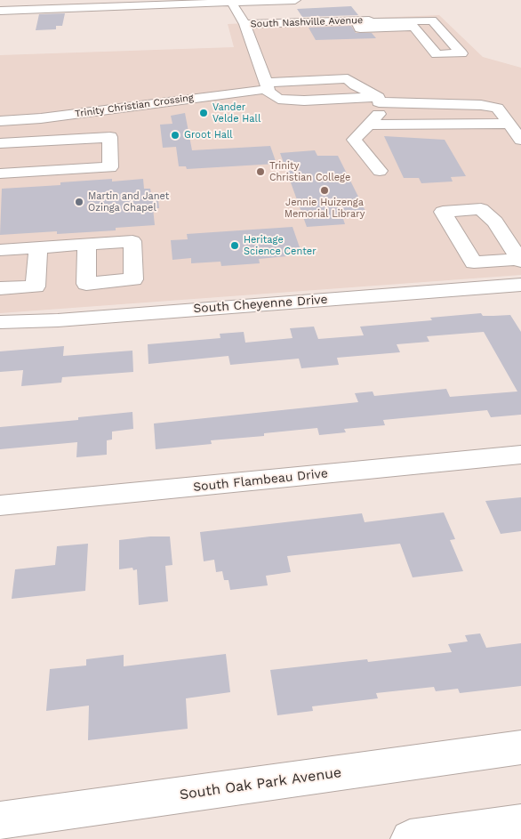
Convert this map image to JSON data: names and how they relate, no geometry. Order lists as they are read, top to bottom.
{
  "streets": {
    "street": [
      "South Nashville Avenue",
      "Trinity Christian Crossing",
      "South Cheyenne Drive",
      "South Flambeau Drive",
      "South Oak Park Avenue"
    ]
  },
  "places": [
    "Vander Velde Hall",
    "Groot Hall",
    "Trinity Christian College",
    "Jennie Huizenga Memorial Library",
    "Martin and Janet Ozinga Chapel",
    "Heritage Science Center"
  ]
}
